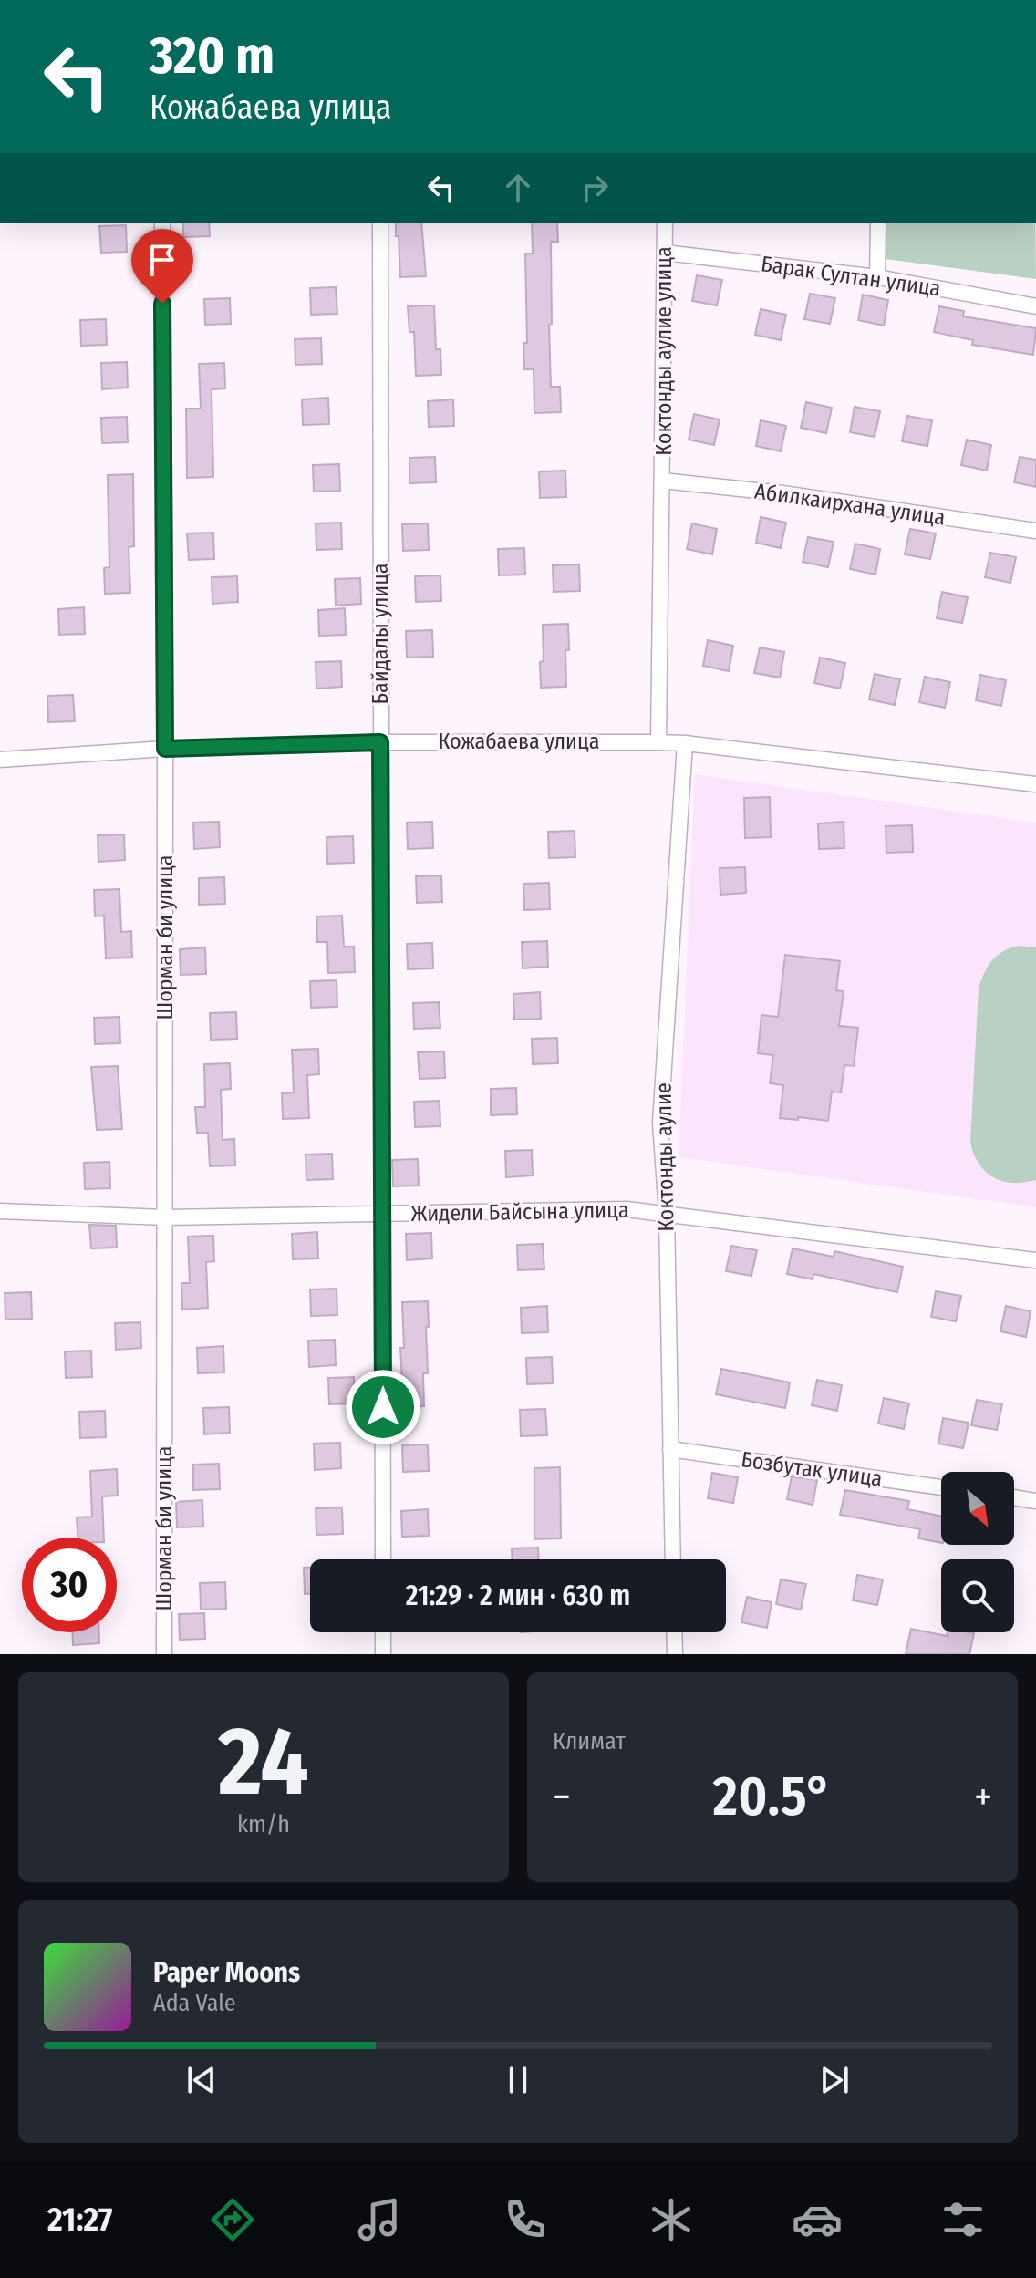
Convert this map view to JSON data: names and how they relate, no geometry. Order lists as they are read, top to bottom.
{
  "streets": {
    "street": [
      "Барак Султан улица",
      "Коктонды аулие улица",
      "Абилкаирхана улица",
      "Байдалы улица",
      "Кожабаева улица",
      "Шорман би улица",
      "Коктонды аулие",
      "Жидели Байсына улица",
      "Бозбутак улица"
    ]
  },
  "crossings": [
    ["Барак Султан улица", "Коктонды аулие улица"],
    ["Коктонды аулие улица", "Абилкаирхана улица"],
    ["Коктонды аулие улица", "Кожабаева улица"],
    ["Байдалы улица", "Кожабаева улица"],
    ["Байдалы улица", "Жидели Байсына улица"],
    ["Кожабаева улица", "Шорман би улица"],
    ["Кожабаева улица", "Коктонды аулие"],
    ["Шорман би улица", "Жидели Байсына улица"],
    ["Коктонды аулие", "Жидели Байсына улица"],
    ["Коктонды аулие", "Бозбутак улица"]
  ],
  "north": "bottom right",
  "page": {
    "turn": ["320 m", "Кожабаева улица"],
    "limit": "30",
    "trip": "21:29 · 2 мин · 630 m",
    "tile": [
      ["24", "km/h"],
      "Климат"
    ],
    "heat": ["−", "20.5°", "+"],
    "song": ["Paper Moons", "Ada Vale"],
    "tabs": "21:27"
  }
}
